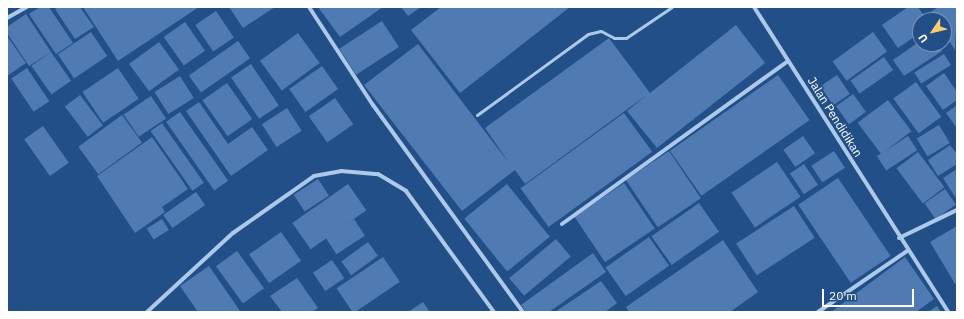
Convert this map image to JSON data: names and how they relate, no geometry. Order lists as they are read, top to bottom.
{
  "streets": {
    "street": ["Jalan Pendidikan"]
  },
  "scale_bar": "20 m",
  "north": "bottom left"
}
